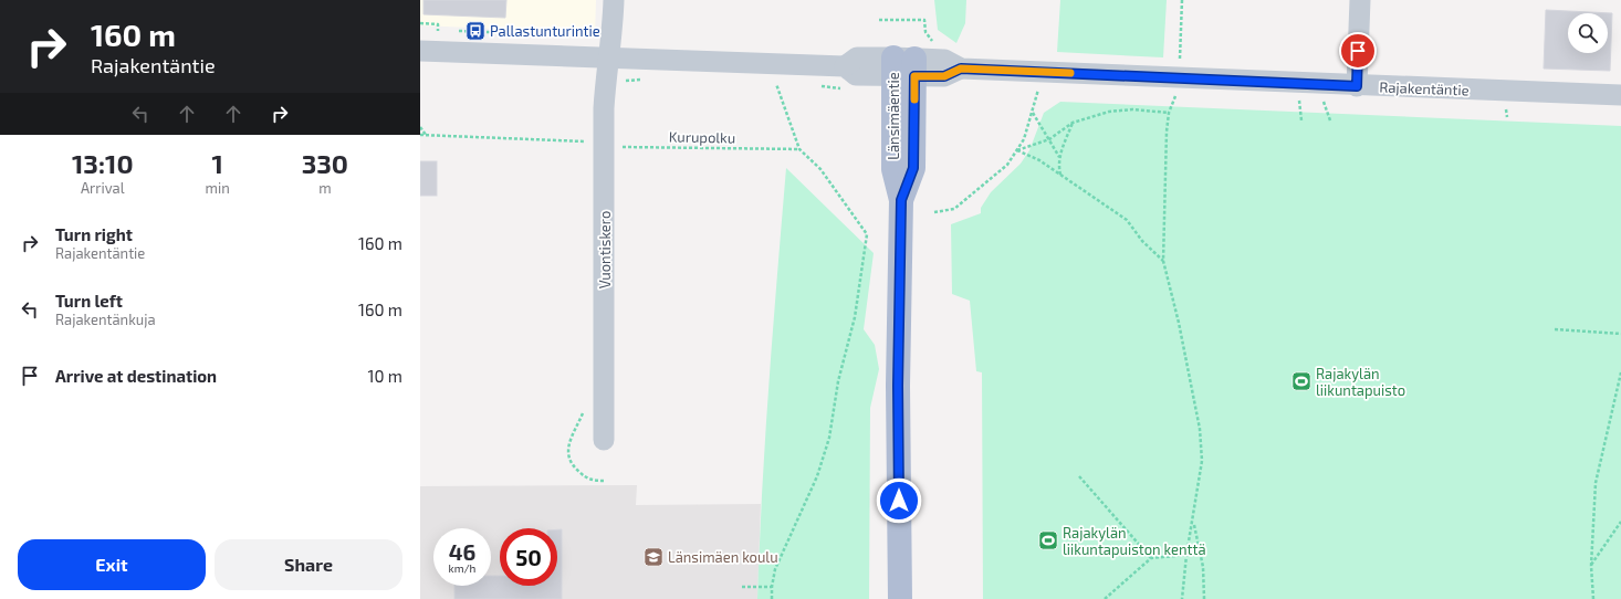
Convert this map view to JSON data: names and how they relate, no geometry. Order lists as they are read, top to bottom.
{
  "streets": {
    "main road": ["Länsimäentie"],
    "street": ["Rajakentäntie", "Vuontiskero"],
    "path": ["Kurupolku"]
  },
  "crossings": [
    ["Rajakentäntie", "Länsimäentie"],
    ["Kurupolku", "Vuontiskero"]
  ],
  "places": {
    "bus stop": ["Pallastunturintie"],
    "sports": ["Rajakylän liikuntapuisto", "Rajakylän liikuntapuiston kenttä"],
    "school or university": ["Länsimäen koulu"]
  },
  "page": {
    "turn": ["160 m", "Rajakentäntie"],
    "eta": [
      "13:10",
      "Arrival",
      "1",
      "min",
      "330",
      "m"
    ],
    "list": [
      {
        "name": "Turn right",
        "note": "Rajakentäntie",
        "value": "160 m"
      },
      {
        "name": "Turn left",
        "note": "Rajakentänkuja",
        "value": "160 m"
      },
      {
        "name": "Arrive at destination",
        "value": "10 m"
      }
    ],
    "speed": "46 km/h",
    "limit": "50",
    "buttons": ["Exit", "Share"]
  }
}
